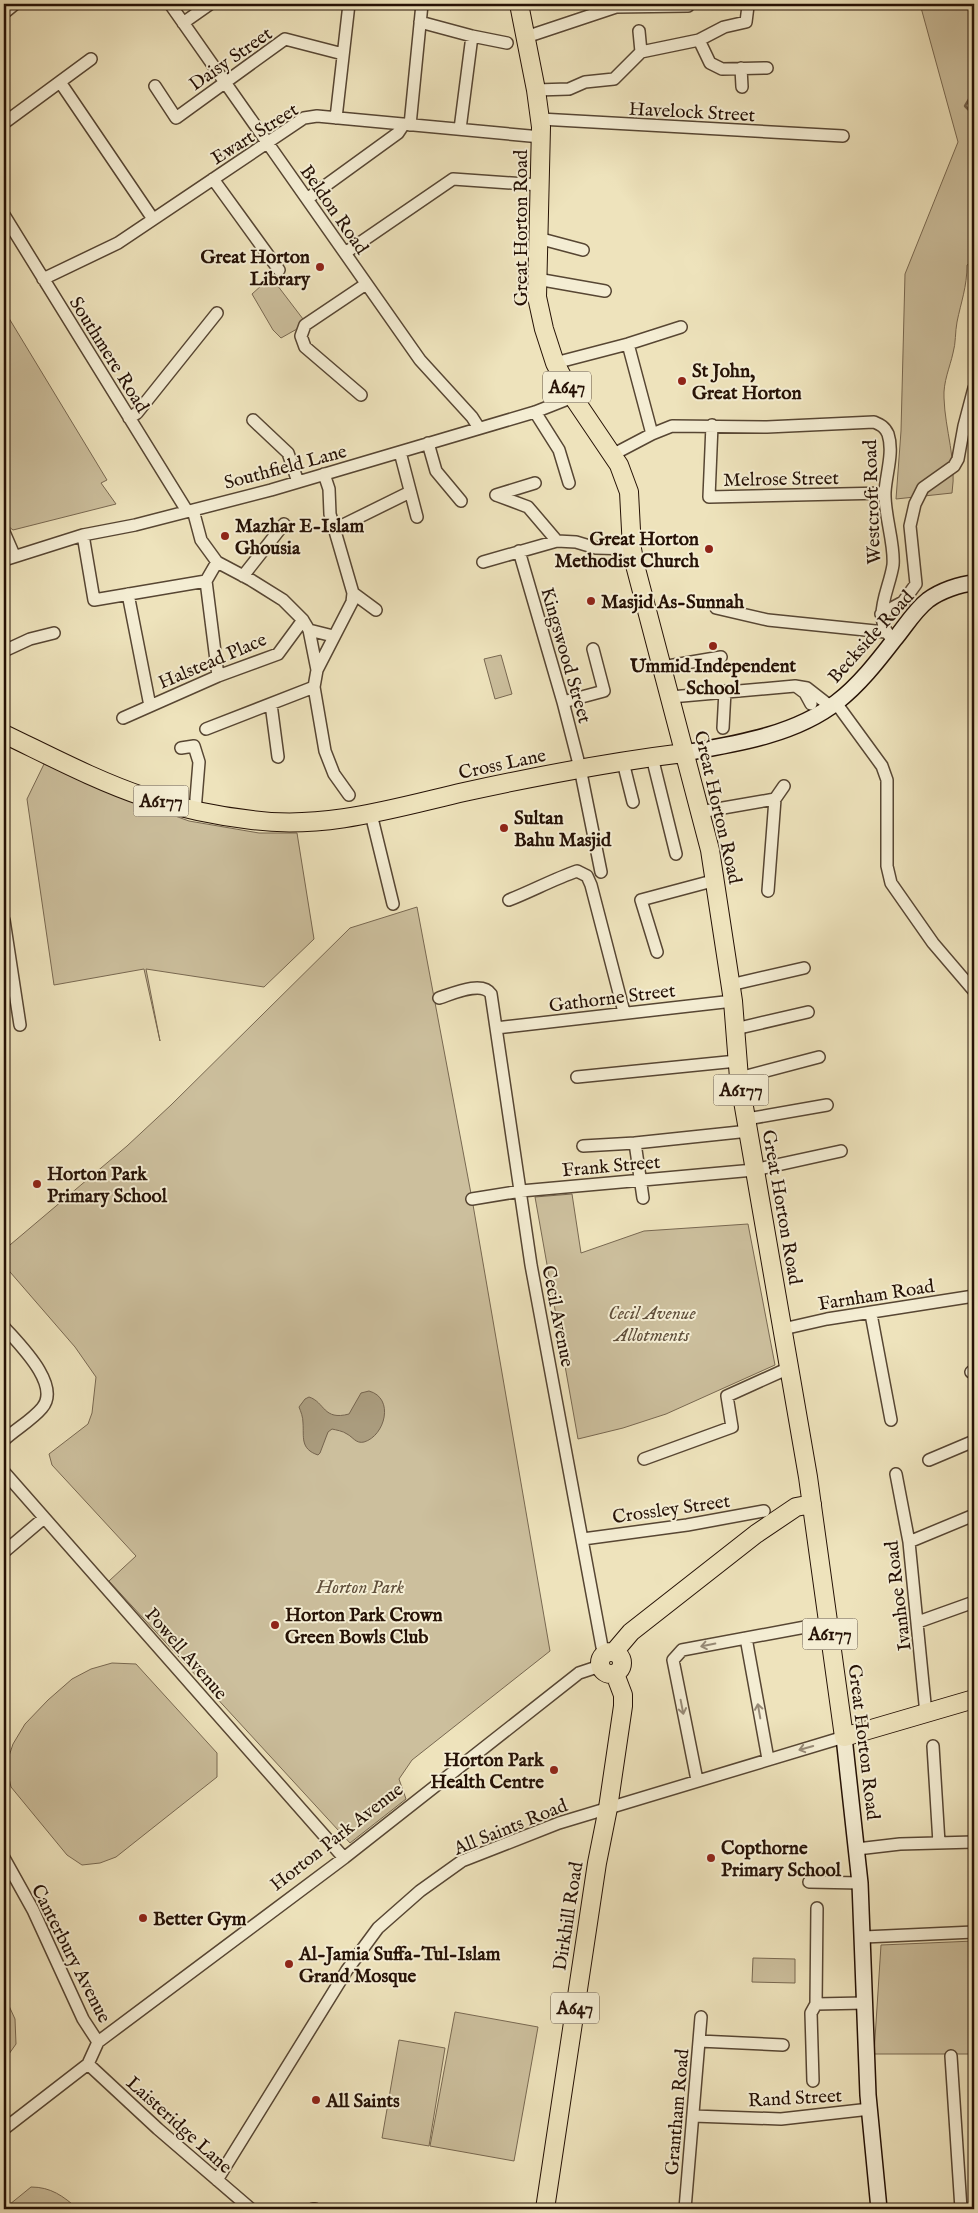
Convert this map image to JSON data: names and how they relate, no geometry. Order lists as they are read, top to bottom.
{
  "streets": {
    "main road": [
      "Great Horton Road",
      "A647",
      "Cross Lane",
      "A6177",
      "Horton Park Avenue",
      "Dirkhill Road"
    ],
    "street": [
      "Daisy Street",
      "Havelock Street",
      "Ewart Street",
      "Beldon Road",
      "Southmere Road",
      "Southfield Lane",
      "Melrose Street",
      "Westcroft Road",
      "Beckside Road",
      "Kingswood Street",
      "Halstead Place",
      "Gathorne Street",
      "Frank Street",
      "Farnham Road",
      "Cecil Avenue",
      "Crossley Street",
      "Ivanhoe Road",
      "Powell Avenue",
      "All Saints Road",
      "Canterbury Avenue",
      "Rand Street",
      "Grantham Road",
      "Laisteridge Lane"
    ]
  },
  "crossings": [
    ["Daisy Street", "Beldon Road"],
    ["Havelock Street", "Ewart Street"],
    ["Havelock Street", "Great Horton Road"],
    ["Ewart Street", "Beldon Road"],
    ["Ewart Street", "Great Horton Road"],
    ["Ewart Street", "Southmere Road"],
    ["Beldon Road", "Southfield Lane"],
    ["Great Horton Road", "Southfield Lane"],
    ["Great Horton Road", "Westcroft Road"],
    ["Great Horton Road", "Beckside Road"],
    ["Great Horton Road", "Cross Lane"],
    ["Great Horton Road", "Gathorne Street"],
    ["Great Horton Road", "Frank Street"],
    ["Great Horton Road", "Farnham Road"],
    ["Great Horton Road", "All Saints Road"],
    ["Great Horton Road", "Horton Park Avenue"],
    ["Great Horton Road", "Rand Street"],
    ["Southmere Road", "Southfield Lane"],
    ["A647", "Cecil Avenue"],
    ["A647", "All Saints Road"],
    ["A647", "Horton Park Avenue"],
    ["A647", "Dirkhill Road"],
    ["Melrose Street", "Westcroft Road"],
    ["Westcroft Road", "Beckside Road"],
    ["Beckside Road", "Cross Lane"],
    ["Kingswood Street", "Cross Lane"],
    ["Cross Lane", "A6177"],
    ["Gathorne Street", "Cecil Avenue"],
    ["Frank Street", "Cecil Avenue"],
    ["Cecil Avenue", "Crossley Street"],
    ["Cecil Avenue", "Horton Park Avenue"],
    ["Powell Avenue", "Horton Park Avenue"],
    ["All Saints Road", "Dirkhill Road"],
    ["All Saints Road", "Laisteridge Lane"],
    ["Horton Park Avenue", "Canterbury Avenue"],
    ["Canterbury Avenue", "Laisteridge Lane"],
    ["Rand Street", "Grantham Road"]
  ],
  "parks": ["Cecil Avenue Allotments", "Horton Park"],
  "places": [
    "Great Horton Library",
    "St John, Great Horton",
    "Mazhar E-Islam Ghousia",
    "Great Horton Methodist Church",
    "Masjid As-Sunnah",
    "Ummid Independent School",
    "Sultan Bahu Masjid",
    "Horton Park Primary School",
    "Horton Park Crown Green Bowls Club",
    "Horton Park Health Centre",
    "Copthorne Primary School",
    "Better Gym",
    "Al-Jamia Suffa-Tul-Islam Grand Mosque",
    "All Saints"
  ]
}
